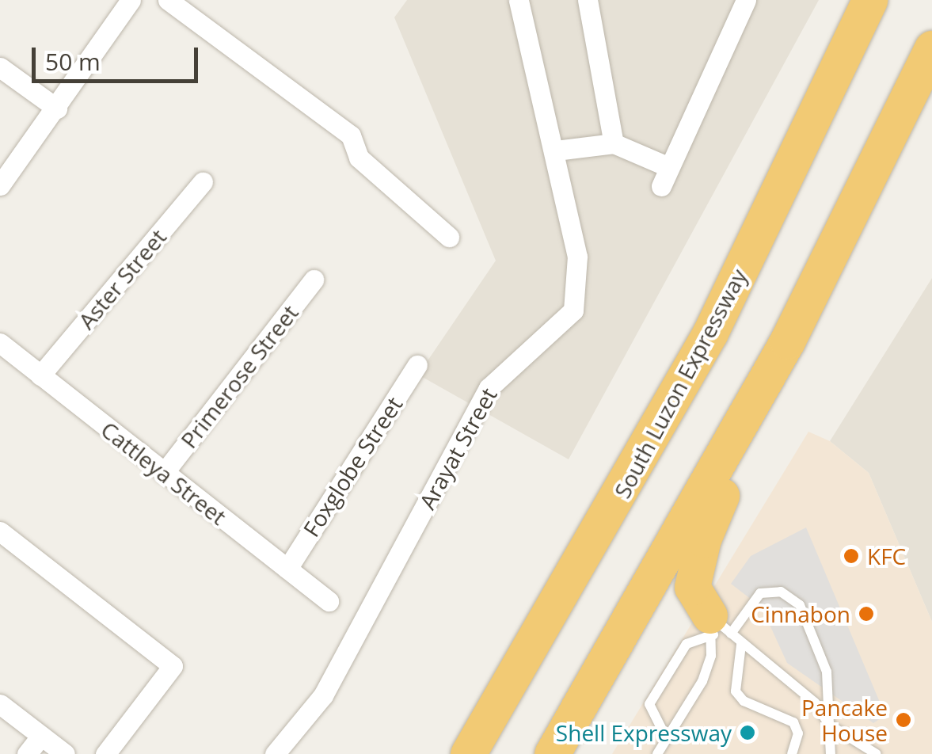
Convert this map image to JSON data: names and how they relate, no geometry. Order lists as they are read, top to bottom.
{
  "streets": {
    "highway": ["South Luzon Expressway"],
    "street": [
      "Aster Street",
      "Primerose Street",
      "Arayat Street",
      "Foxglobe Street",
      "Cattleya Street"
    ]
  },
  "crossings": [
    ["Aster Street", "Cattleya Street"],
    ["Primerose Street", "Cattleya Street"],
    ["Foxglobe Street", "Cattleya Street"]
  ],
  "places": [
    "KFC",
    "Cinnabon",
    "Pancake House",
    "Shell Expressway"
  ],
  "scale_bar": "50 m"
}
